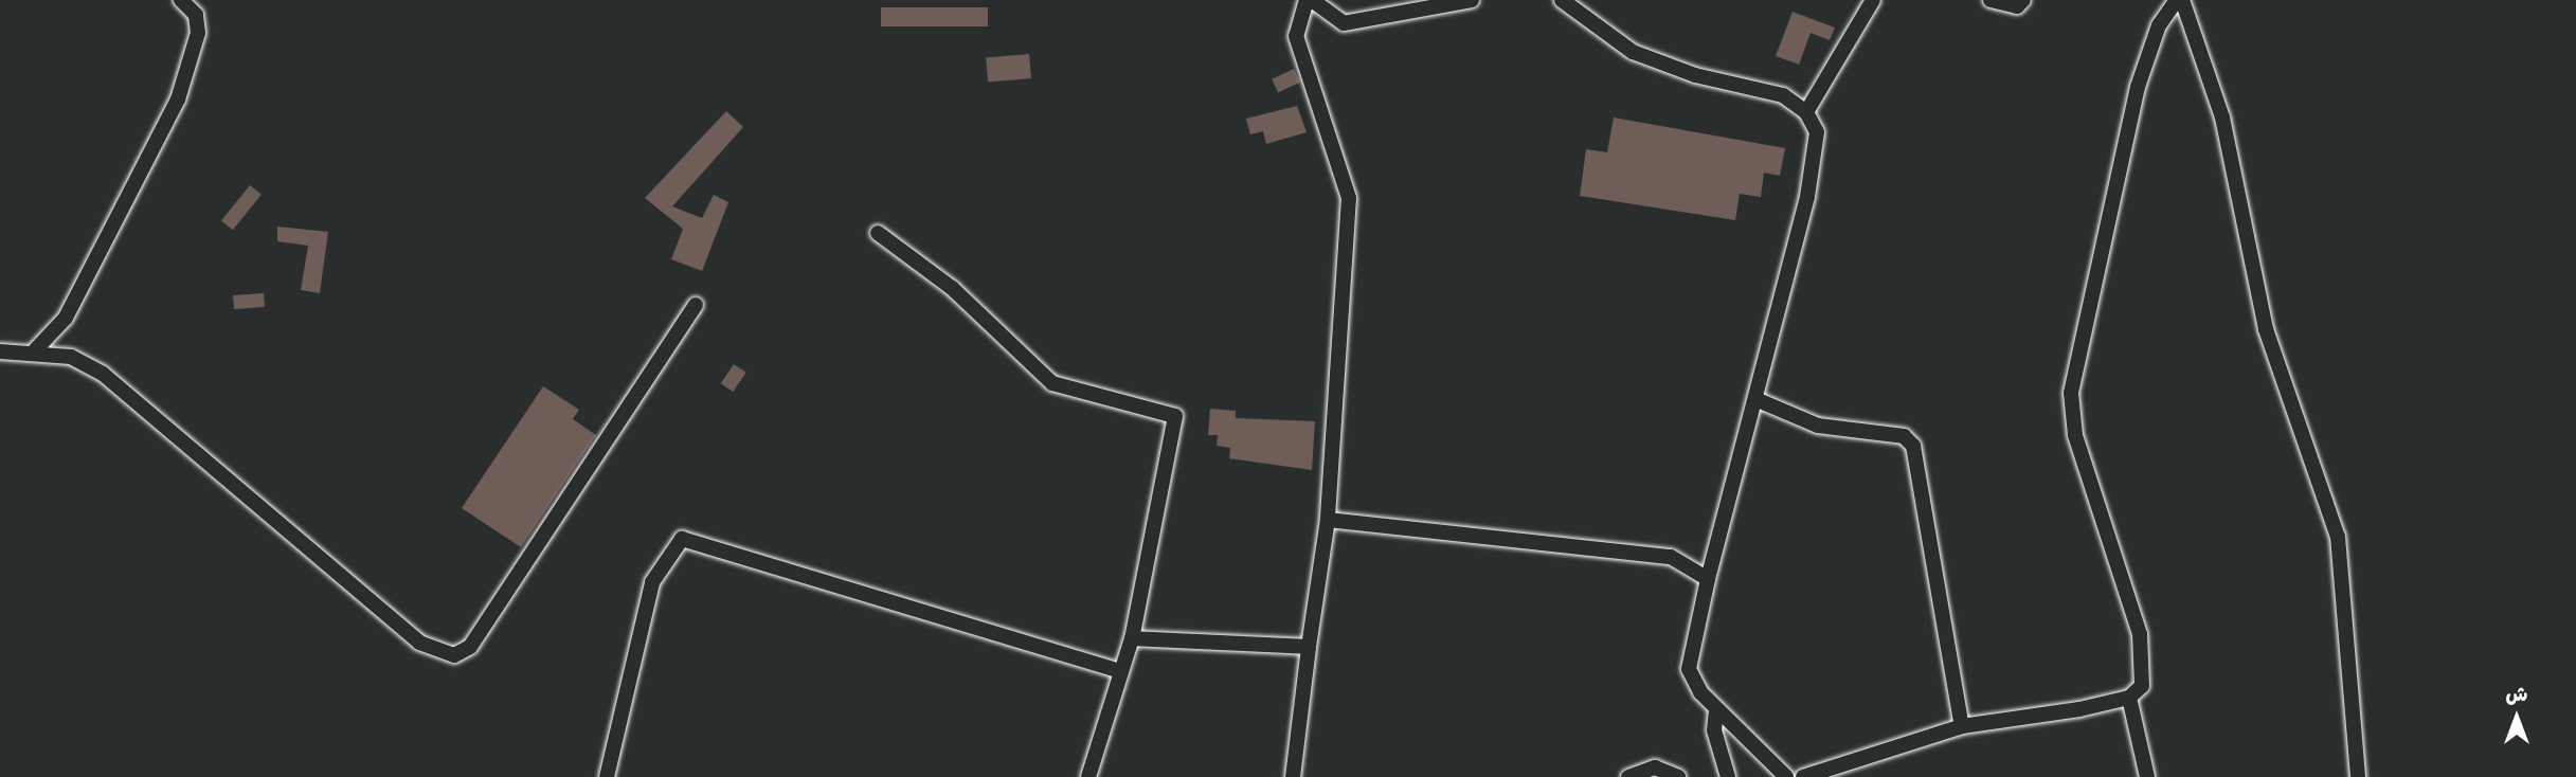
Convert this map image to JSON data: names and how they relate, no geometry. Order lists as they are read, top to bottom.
{
  "north": "top"
}
